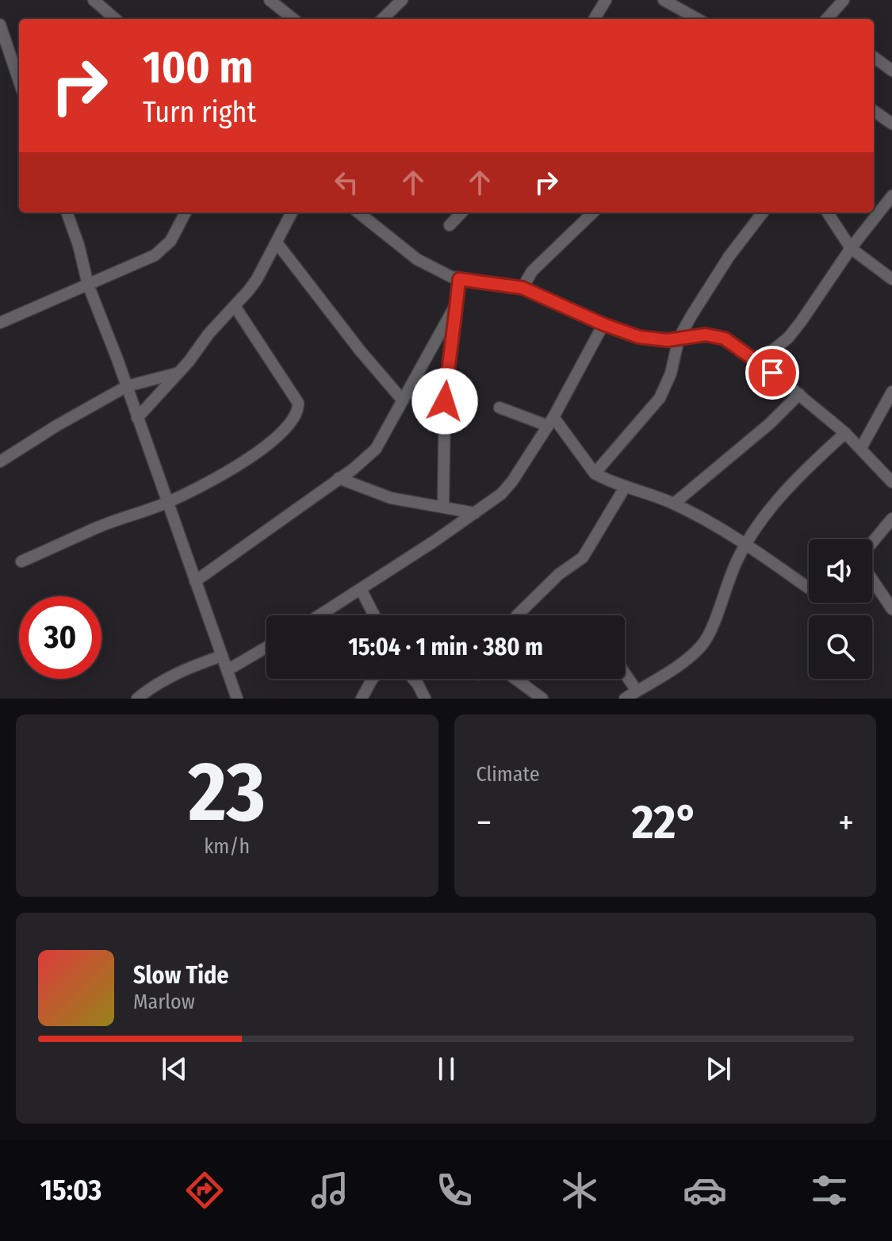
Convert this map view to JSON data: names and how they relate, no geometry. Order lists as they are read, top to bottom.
{
  "page": {
    "turn": ["100 m", "Turn right"],
    "limit": "30",
    "trip": "15:04 · 1 min · 380 m",
    "tile": [
      ["23", "km/h"],
      "Climate"
    ],
    "heat": ["−", "22°", "+"],
    "song": ["Slow Tide", "Marlow"],
    "tabs": "15:03"
  }
}
